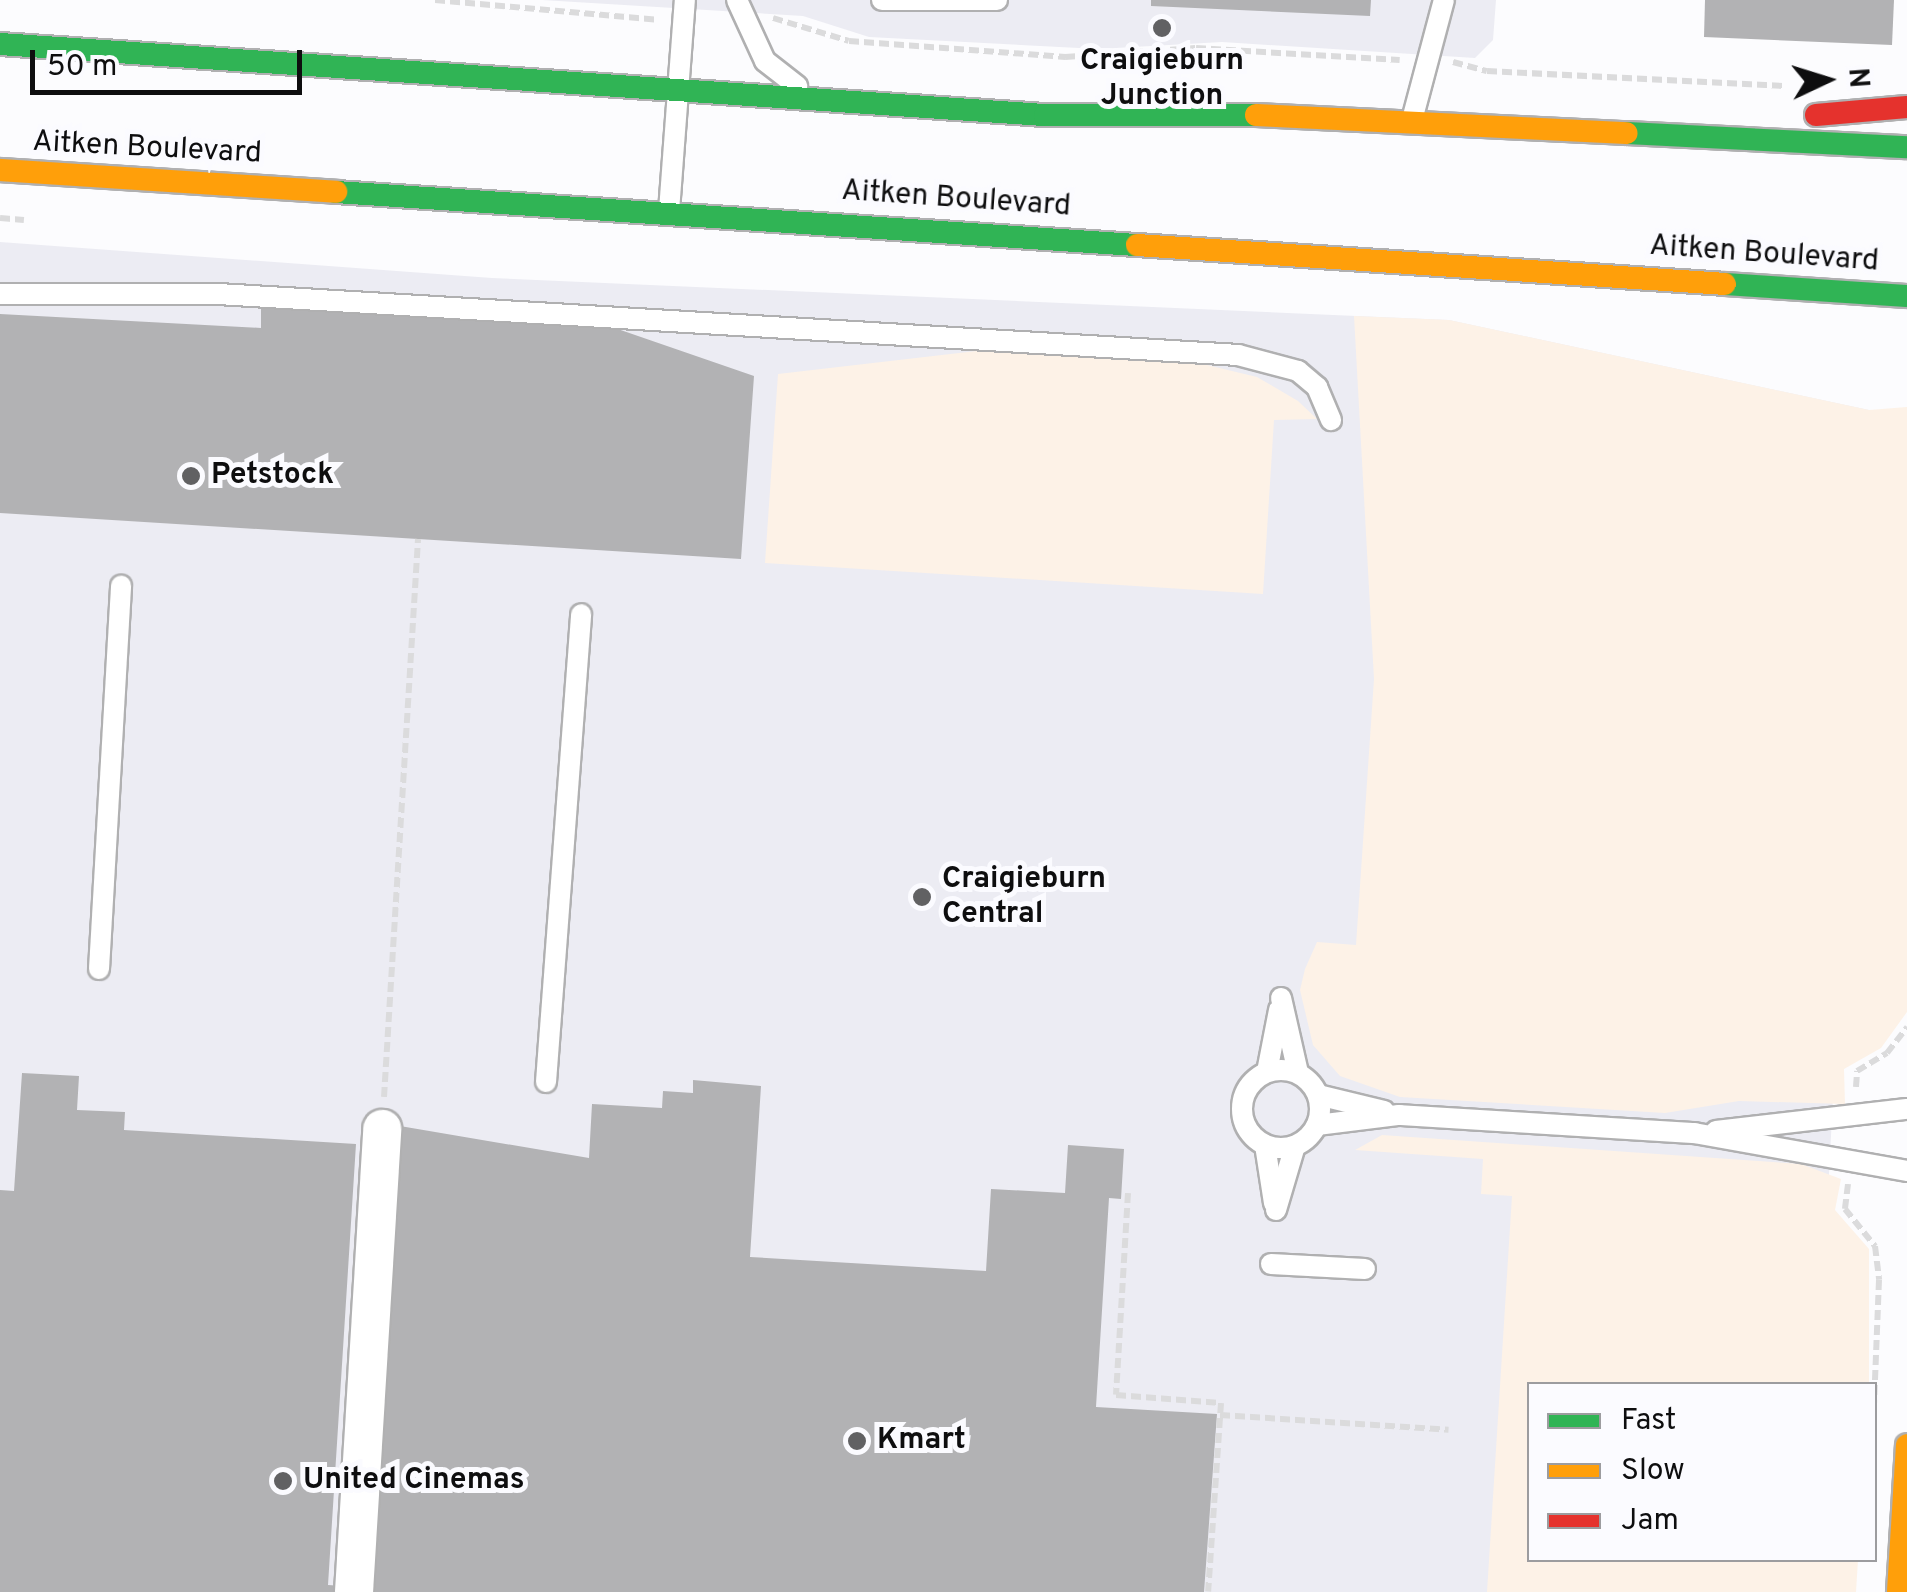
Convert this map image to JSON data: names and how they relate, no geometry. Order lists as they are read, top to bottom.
{
  "streets": {
    "main road": ["Aitken Boulevard"]
  },
  "places": [
    "Craigieburn Junction",
    "Petstock",
    "Craigieburn Central",
    "Kmart",
    "United Cinemas"
  ],
  "legend": ["Fast", "Slow", "Jam"],
  "scale_bar": "50 m",
  "north": "right"
}
